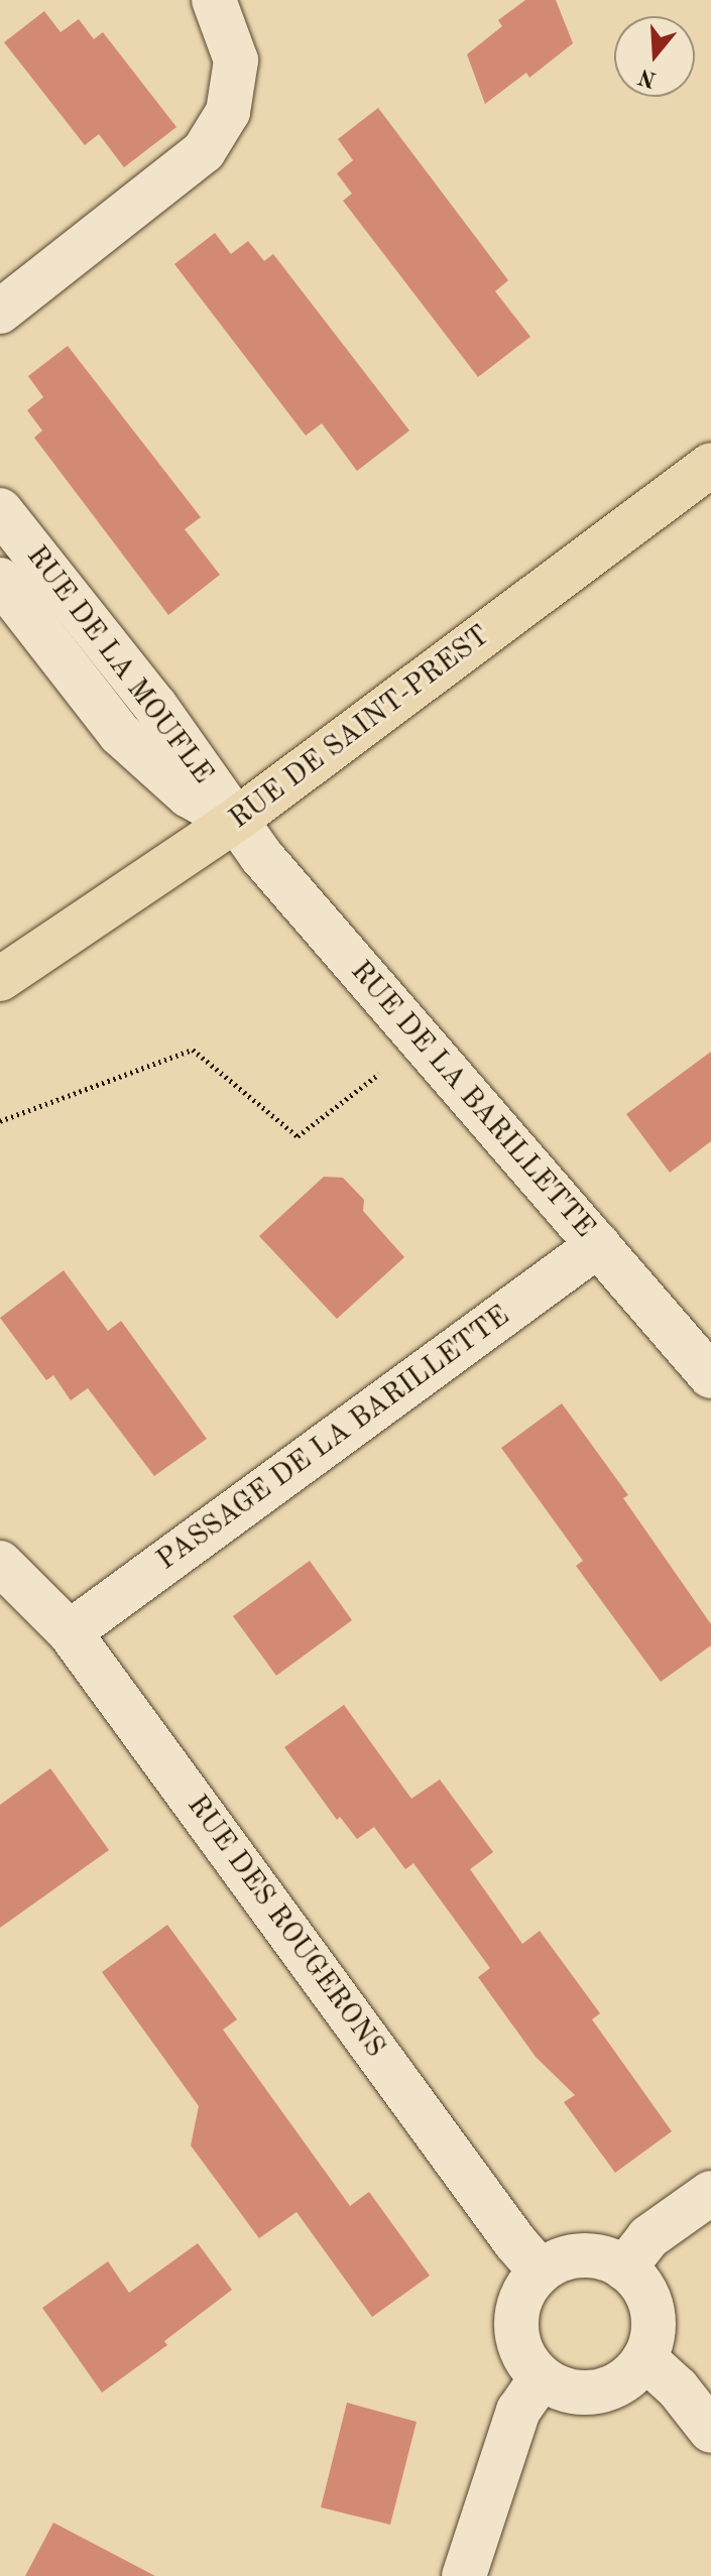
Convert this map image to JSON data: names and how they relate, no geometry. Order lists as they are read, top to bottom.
{
  "streets": {
    "main road": ["RUE DE SAINT-PREST"],
    "street": [
      "RUE DE LA MOUFLE",
      "RUE DE LA BARILLETTE",
      "PASSAGE DE LA BARILLETTE",
      "RUE DES ROUGERONS"
    ]
  },
  "crossings": [
    ["RUE DE LA MOUFLE", "RUE DE SAINT-PREST"],
    ["RUE DE LA MOUFLE", "RUE DE LA BARILLETTE"],
    ["RUE DE SAINT-PREST", "RUE DE LA BARILLETTE"],
    ["RUE DE LA BARILLETTE", "PASSAGE DE LA BARILLETTE"],
    ["PASSAGE DE LA BARILLETTE", "RUE DES ROUGERONS"]
  ],
  "north": "bottom"
}
